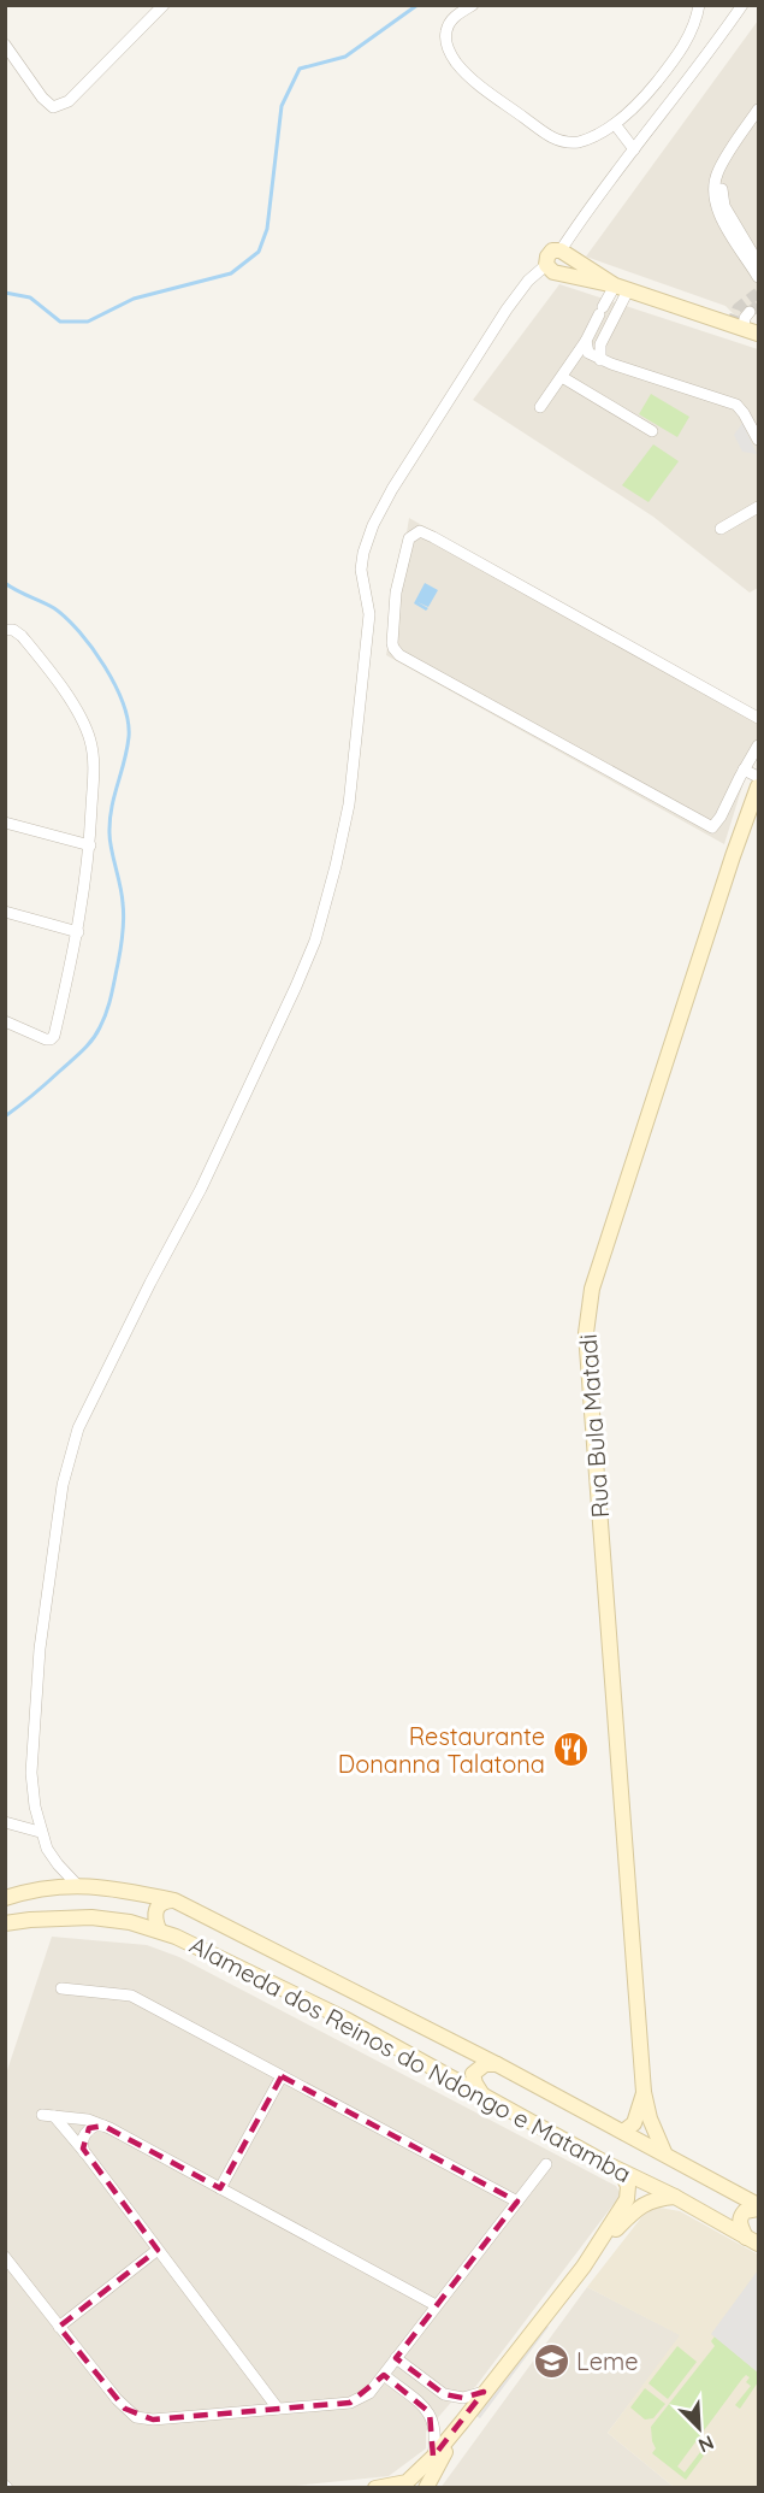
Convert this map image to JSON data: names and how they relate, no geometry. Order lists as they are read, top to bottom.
{
  "streets": {
    "street": ["Rua Bula Matadi", "Alameda dos Reinos do Ndongo e Matamba"]
  },
  "crossings": [
    ["Rua Bula Matadi", "Alameda dos Reinos do Ndongo e Matamba"]
  ],
  "places": {
    "restaurant": ["Restaurante Donanna Talatona"],
    "school or university": ["Leme"]
  },
  "north": "bottom right"
}
